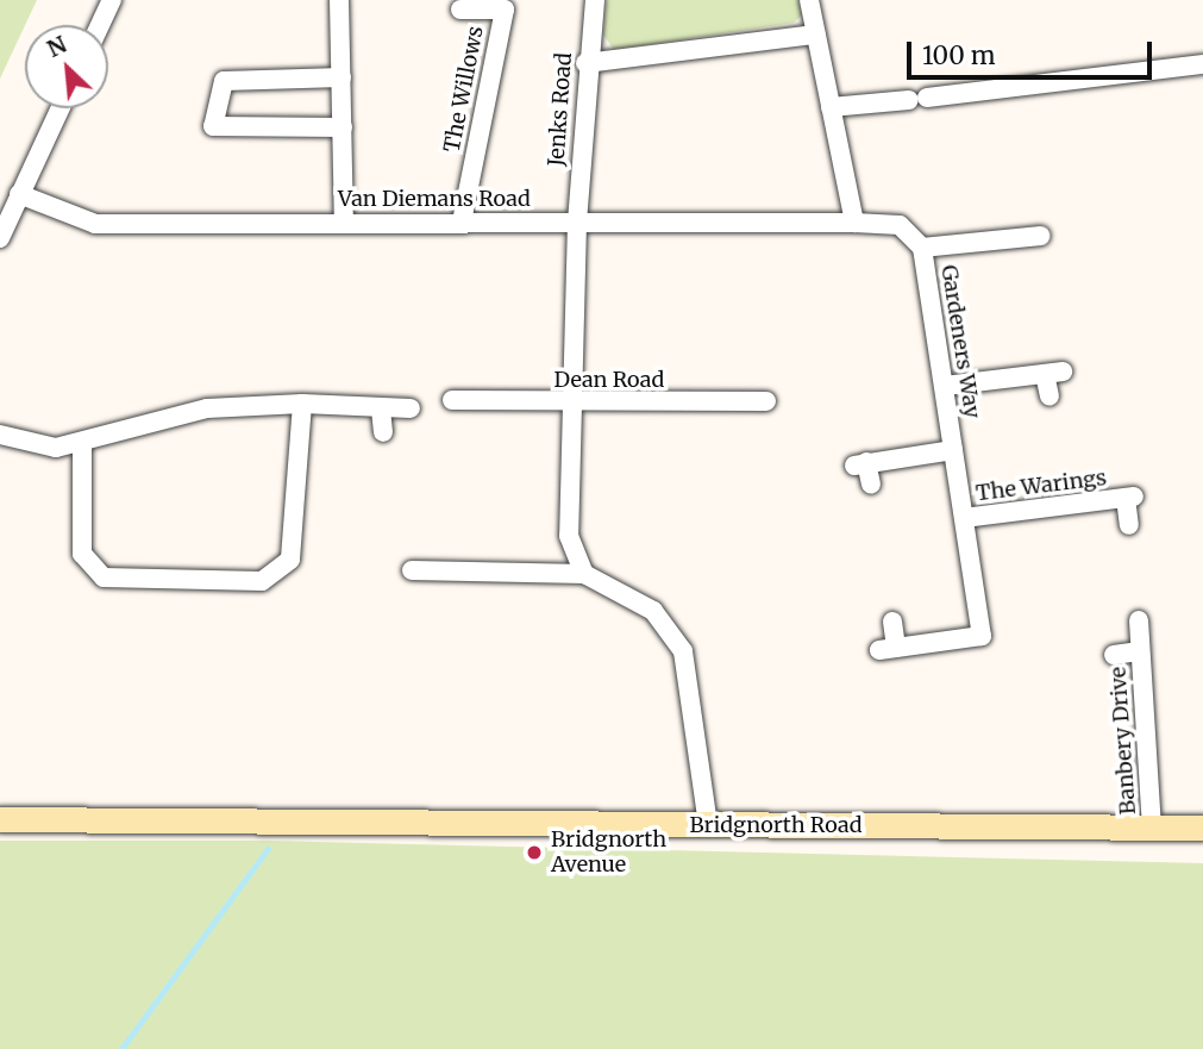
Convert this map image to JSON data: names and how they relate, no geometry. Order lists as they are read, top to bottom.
{
  "streets": {
    "main road": ["Bridgnorth Road"],
    "street": [
      "The Willows",
      "Jenks Road",
      "Van Diemans Road",
      "Gardeners Way",
      "Dean Road",
      "The Warings",
      "Banbery Drive"
    ]
  },
  "crossings": [
    ["The Willows", "Van Diemans Road"],
    ["Jenks Road", "Van Diemans Road"],
    ["Van Diemans Road", "Gardeners Way"],
    ["Gardeners Way", "The Warings"],
    ["Banbery Drive", "Bridgnorth Road"]
  ],
  "places": ["Bridgnorth Avenue"],
  "scale_bar": "100 m",
  "north": "top left"
}
